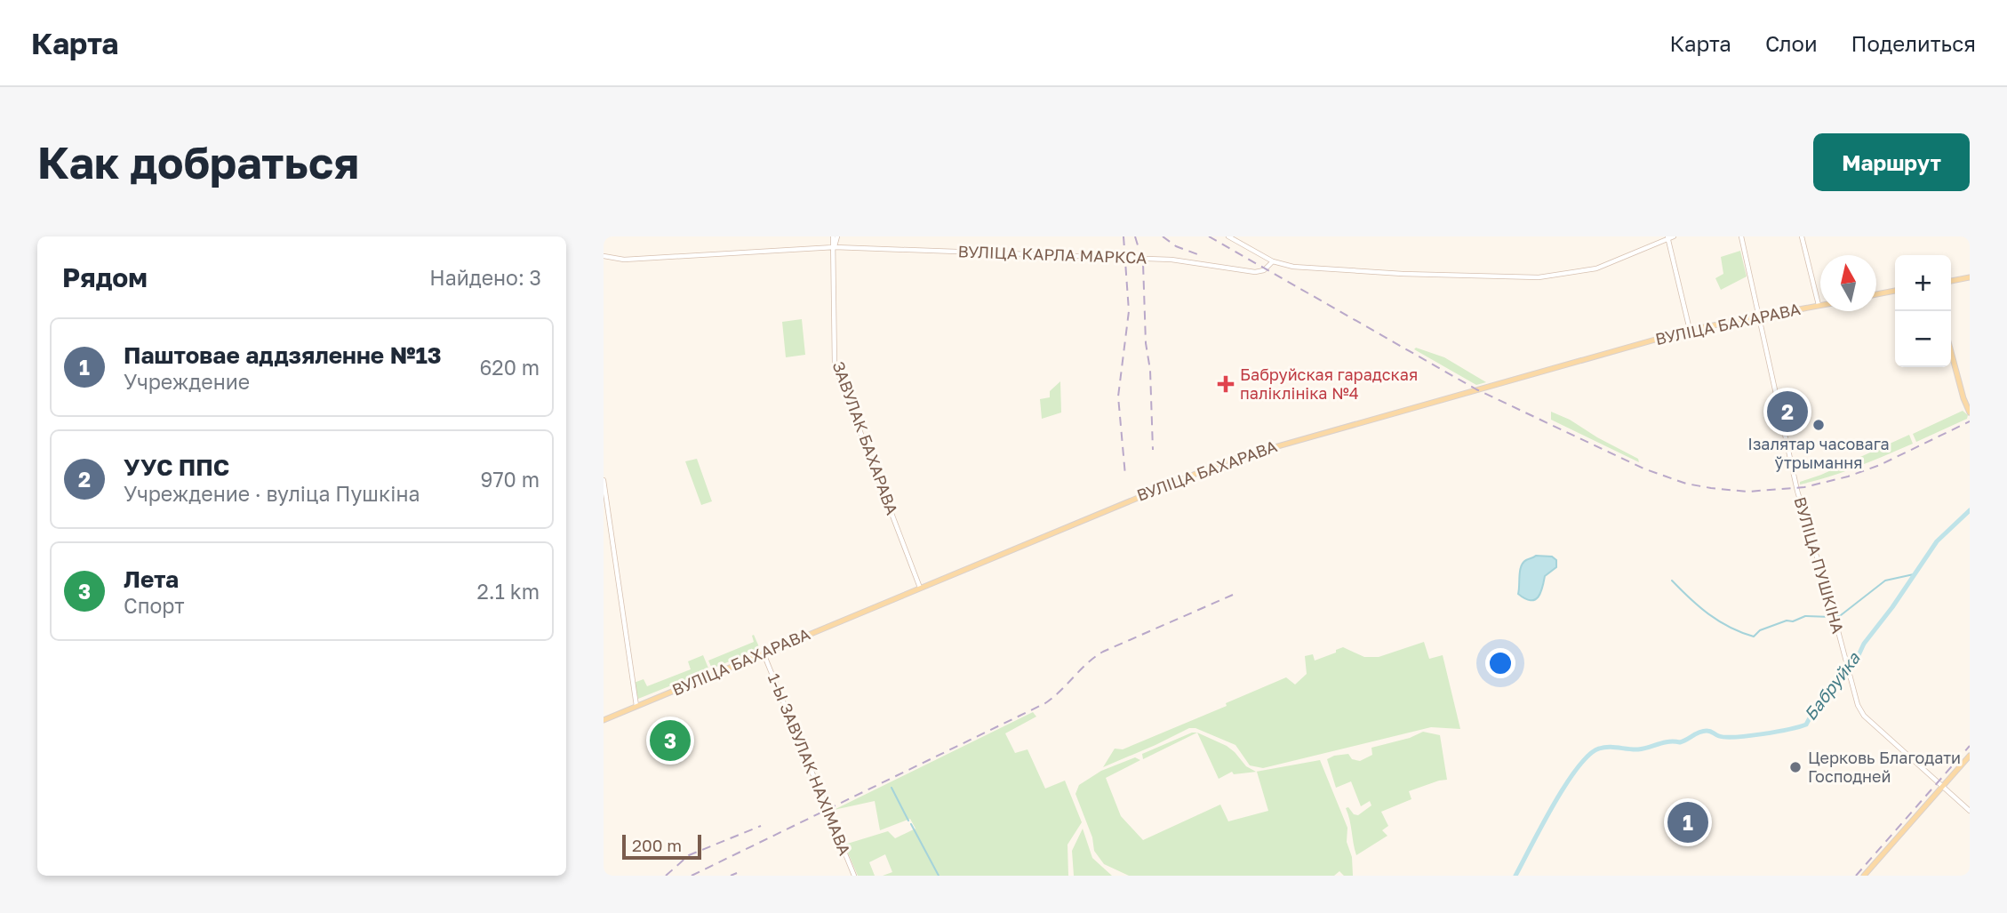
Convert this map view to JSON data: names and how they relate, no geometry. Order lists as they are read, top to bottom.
{
  "streets": {
    "main road": [
      "ВУЛІЦА КАРЛА МАРКСА",
      "ВУЛІЦА БАХАРАВА",
      "ЗАВУЛАК БАХАРАВА",
      "ВУЛІЦА ПУШКІНА",
      "1-Ы ЗАВУЛАК НАХІМАВА"
    ]
  },
  "crossings": [
    ["ВУЛІЦА КАРЛА МАРКСА", "ЗАВУЛАК БАХАРАВА"],
    ["ВУЛІЦА БАХАРАВА", "ЗАВУЛАК БАХАРАВА"],
    ["ВУЛІЦА БАХАРАВА", "ВУЛІЦА ПУШКІНА"],
    ["ВУЛІЦА БАХАРАВА", "1-Ы ЗАВУЛАК НАХІМАВА"]
  ],
  "water": ["Бабруйка"],
  "places": {
    "health": ["Бабруйская гарадская паліклініка №4"],
    "other": ["Ізалятар часовага ўтрымання", "Церковь Благодати Господней"]
  },
  "scale_bar": "200 m",
  "north": "top",
  "page": {
    "header": "Карта",
    "nav": ["Карта", "Слои", "Поделиться"],
    "buttons": "Маршрут",
    "title": "Как добраться",
    "heading": ["Рядом", "Найдено: 3"],
    "map_buttons": ["+", "−"],
    "list": [
      {
        "mark": "1",
        "name": "Паштовае аддзяленне №13",
        "note": "Учреждение",
        "value": "620 m"
      },
      {
        "mark": "2",
        "name": "УУС ППС",
        "note": "Учреждение · вуліца Пушкіна",
        "value": "970 m"
      },
      {
        "mark": "3",
        "name": "Лета",
        "note": "Спорт",
        "value": "2.1 km"
      }
    ],
    "pins": ["2", "3", "1"],
    "scale": "200 m"
  }
}
